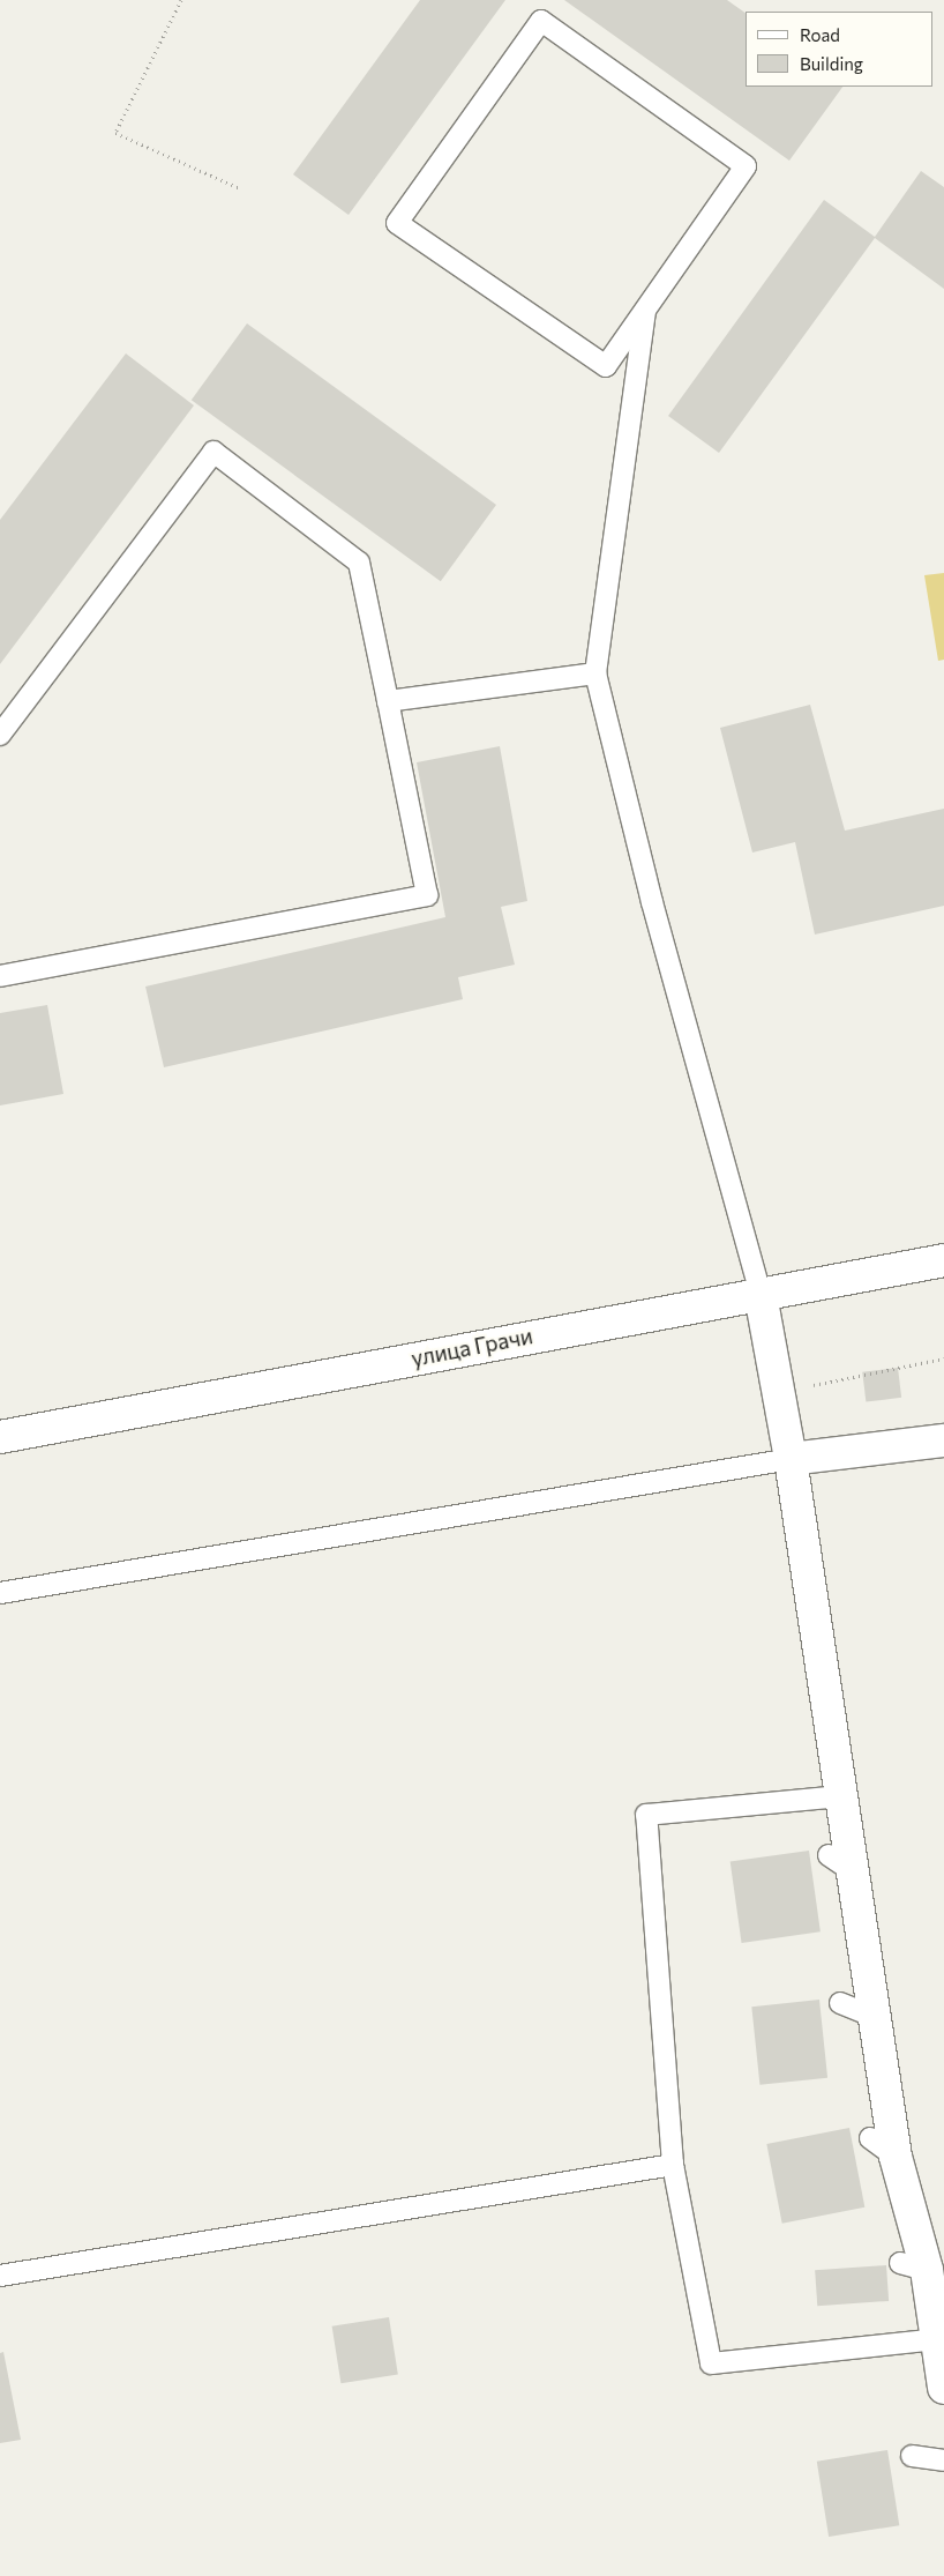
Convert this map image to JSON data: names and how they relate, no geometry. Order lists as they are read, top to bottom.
{
  "streets": {
    "street": ["улица Грачи"]
  },
  "legend": ["Road", "Building"]
}
